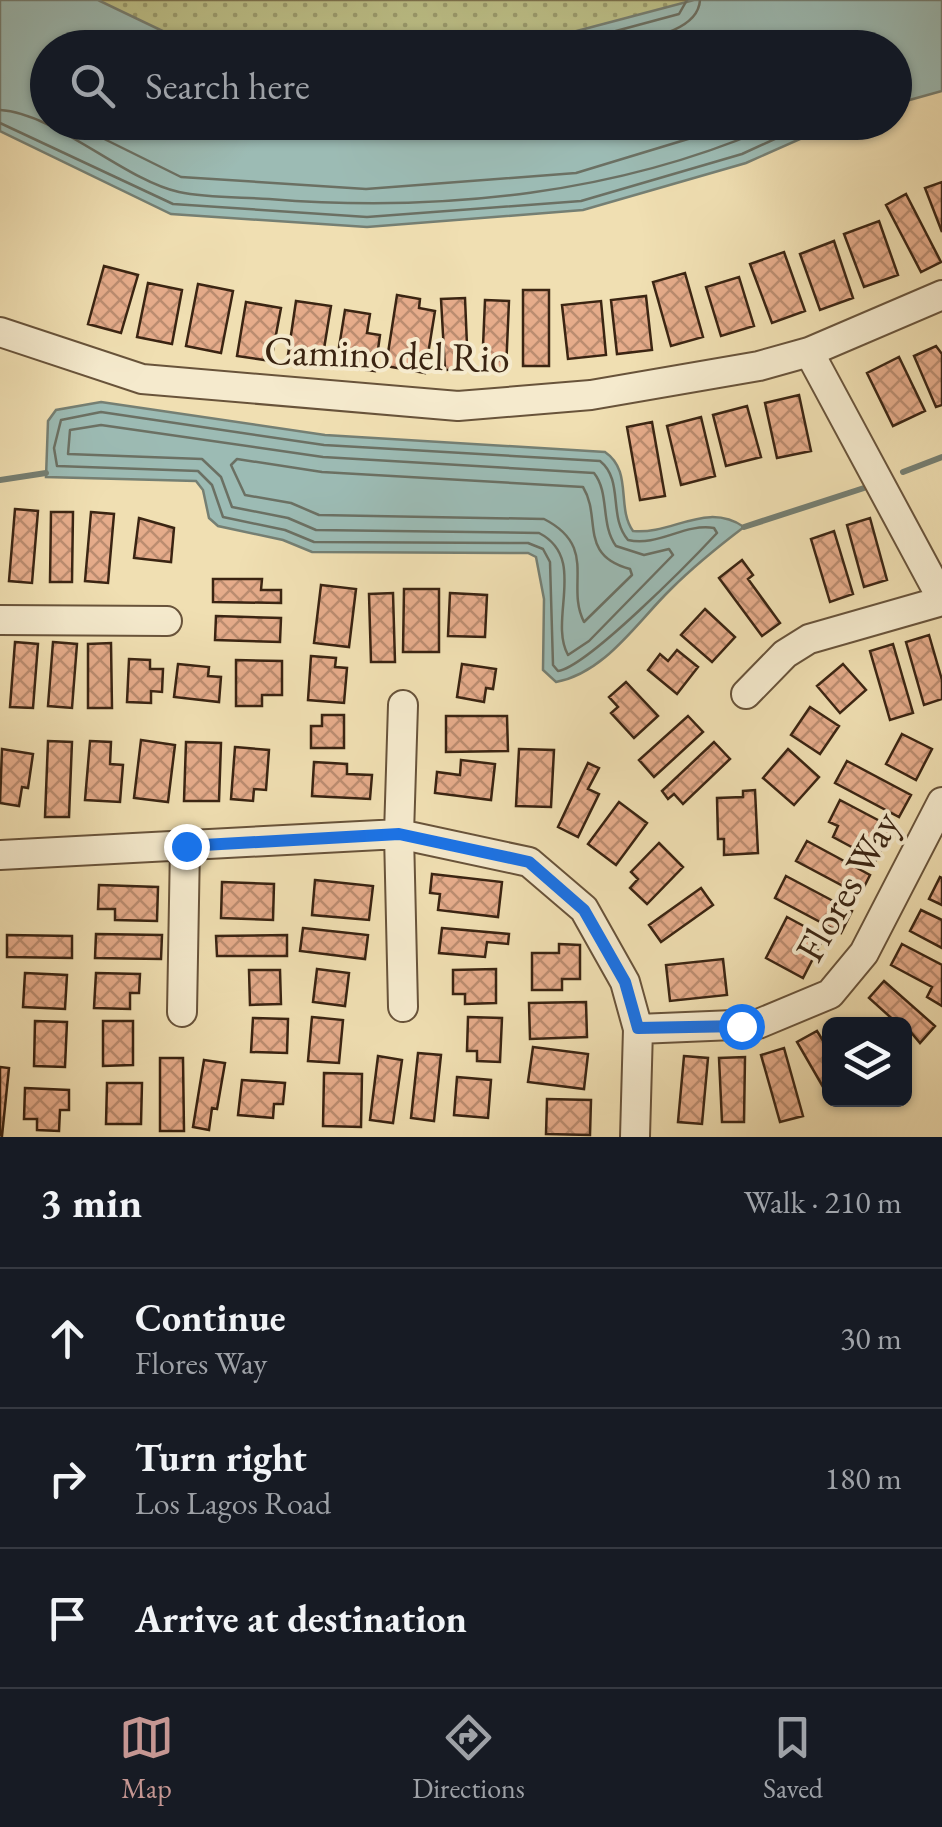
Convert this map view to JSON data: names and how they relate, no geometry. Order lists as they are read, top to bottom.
{
  "streets": {
    "street": ["Camino del Rio", "Flores Way"]
  },
  "page": {
    "search": "Search here",
    "heading": ["3 min", "Walk · 210 m"],
    "list": [
      ["Continue", "Flores Way", "30 m"],
      ["Turn right", "Los Lagos Road", "180 m"],
      "Arrive at destination"
    ],
    "nav": ["Map", "Directions", "Saved"]
  }
}
